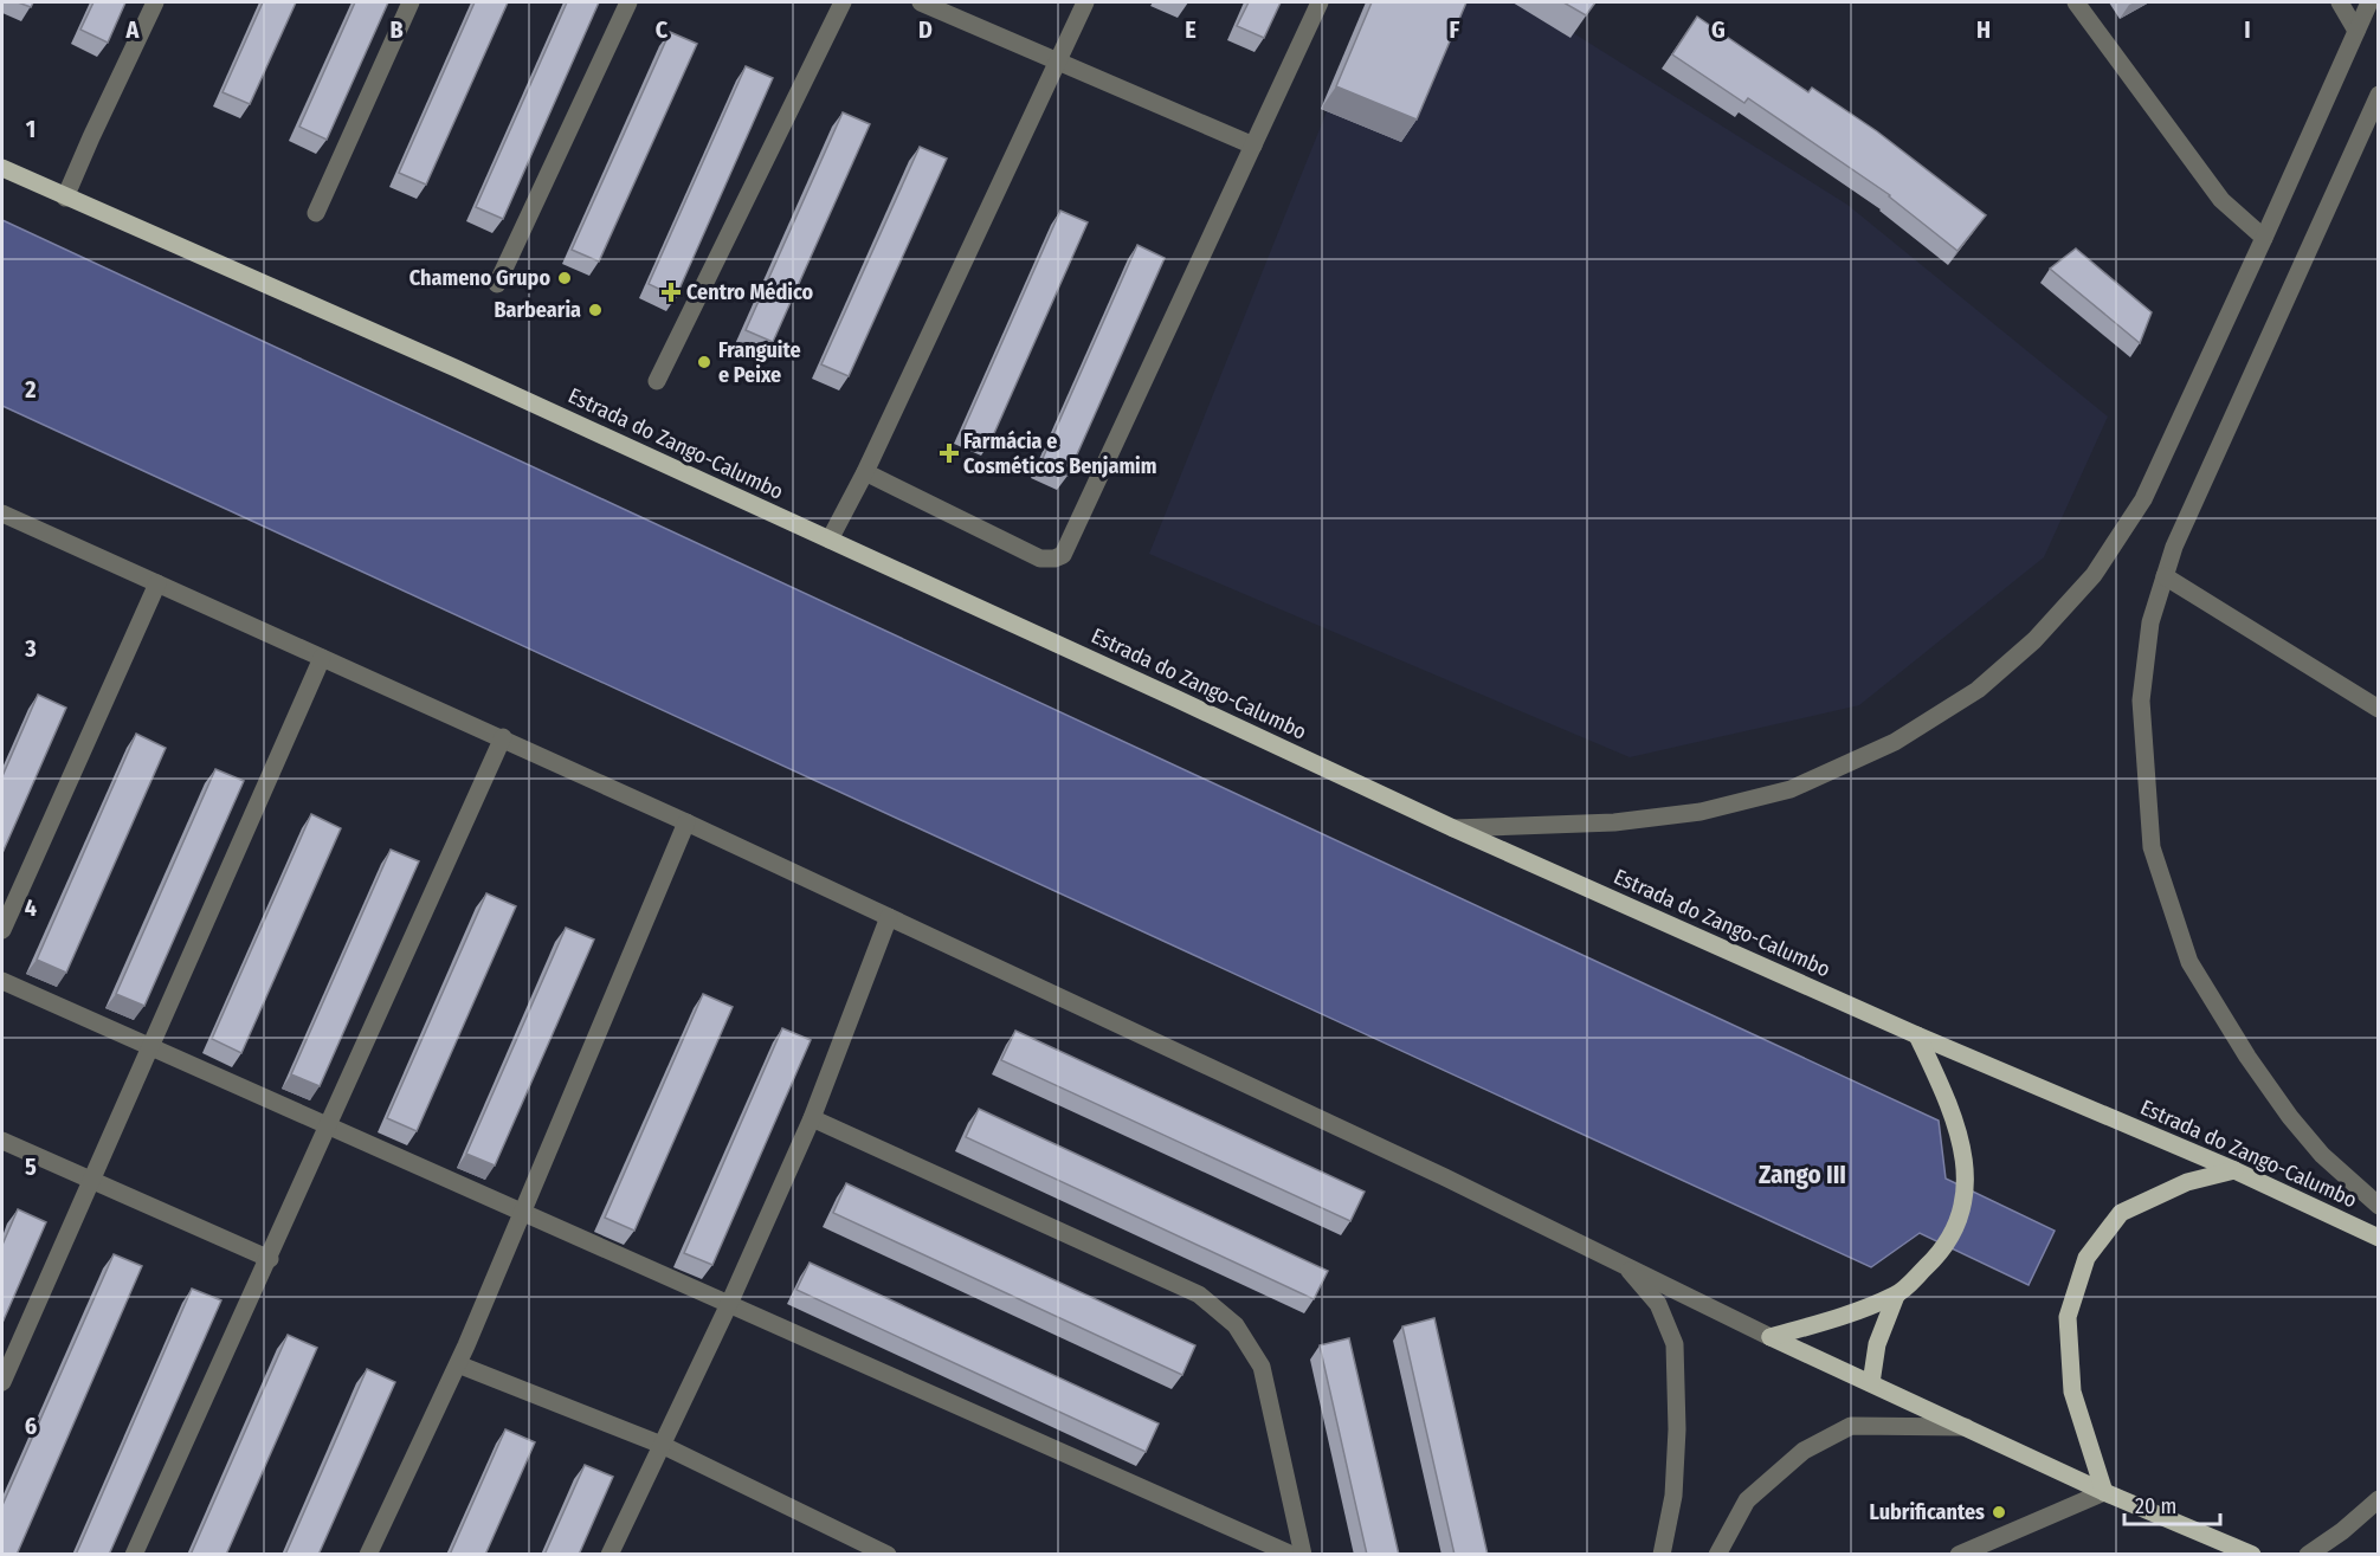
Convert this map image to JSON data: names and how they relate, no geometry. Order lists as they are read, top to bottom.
{
  "streets": {
    "main road": ["Estrada do Zango-Calumbo"]
  },
  "districts": ["Zango III"],
  "places": {
    "other": [
      "Chameno Grupo",
      "Barbearia",
      "Franguite e Peixe",
      "Lubrificantes"
    ],
    "health": ["Centro Médico", "Farmácia e Cosméticos Benjamim"]
  },
  "scale_bar": "20 m",
  "grid": {
    "columns": [
      "A",
      "B",
      "C",
      "D",
      "E",
      "F",
      "G",
      "H",
      "I"
    ],
    "rows": [
      "1",
      "2",
      "3",
      "4",
      "5",
      "6"
    ]
  }
}
